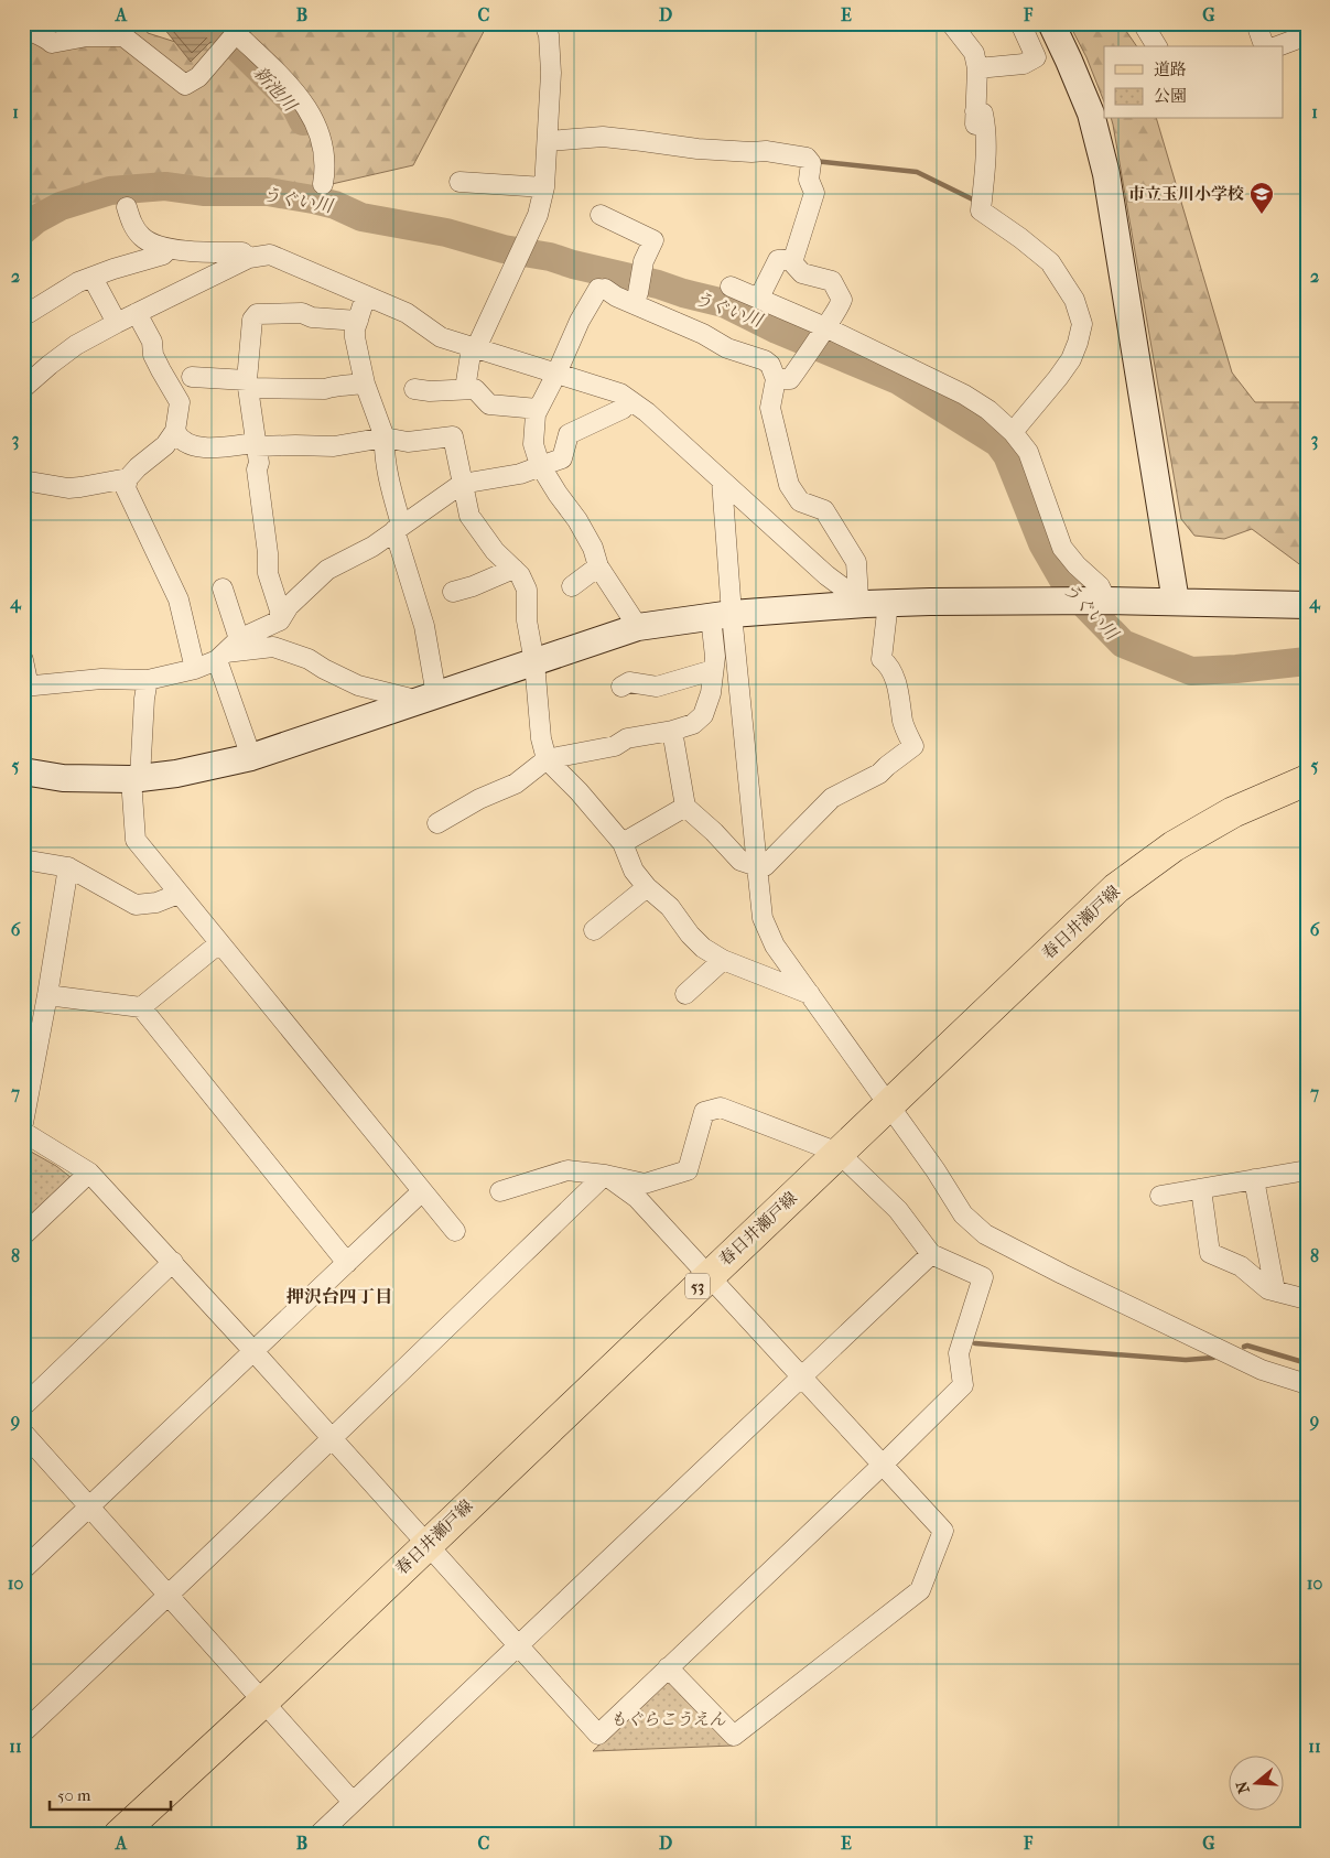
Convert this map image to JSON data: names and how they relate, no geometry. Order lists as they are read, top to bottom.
{
  "streets": {
    "main road": ["春日井瀬戸線", "53"]
  },
  "districts": ["押沢台四丁目"],
  "water": ["新池川", "うぐい川"],
  "parks": ["もぐらこうえん"],
  "places": {
    "school or university": ["市立玉川小学校"]
  },
  "legend": ["道路", "公園"],
  "scale_bar": "50 m",
  "north": "left",
  "grid": {
    "columns": [
      "A",
      "B",
      "C",
      "D",
      "E",
      "F",
      "G"
    ],
    "rows": [
      "1",
      "2",
      "3",
      "4",
      "5",
      "6",
      "7",
      "8",
      "9",
      "10",
      "11"
    ]
  }
}
